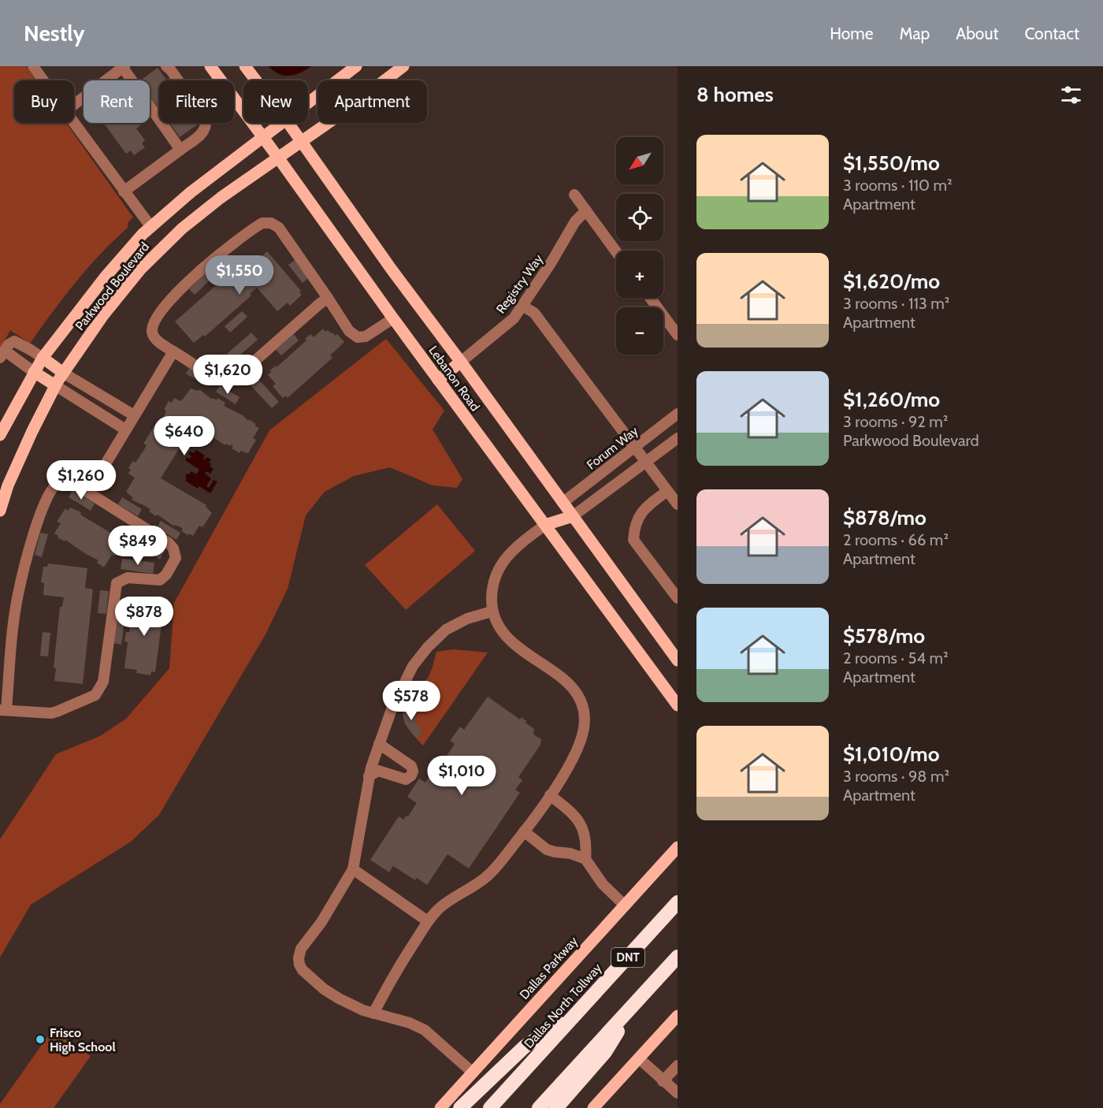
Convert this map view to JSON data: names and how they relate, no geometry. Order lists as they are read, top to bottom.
{
  "streets": {
    "highway": ["DNT", "Dallas North Tollway"],
    "main road": ["Parkwood Boulevard", "Lebanon Road", "Dallas Parkway"],
    "street": ["Registry Way", "Forum Way"]
  },
  "crossings": [
    ["Registry Way", "Lebanon Road"],
    ["Parkwood Boulevard", "Lebanon Road"],
    ["Lebanon Road", "Forum Way"]
  ],
  "places": ["Frisco High School"],
  "north": "bottom left",
  "page": {
    "header": "Nestly",
    "nav": [
      "Home",
      "Map",
      "About",
      "Contact"
    ],
    "heading": "8 homes",
    "chip": [
      "Buy",
      "Rent",
      "Filters",
      "New",
      "Apartment"
    ],
    "list": [
      {
        "name": "$1,550/mo",
        "note": "3 rooms · 110 m² · Apartment"
      },
      {
        "name": "$1,620/mo",
        "note": "3 rooms · 113 m² · Apartment"
      },
      {
        "name": "$1,260/mo",
        "note": "3 rooms · 92 m² · Parkwood Boulevard"
      },
      {
        "name": "$878/mo",
        "note": "2 rooms · 66 m² · Apartment"
      },
      {
        "name": "$578/mo",
        "note": "2 rooms · 54 m² · Apartment"
      },
      {
        "name": "$1,010/mo",
        "note": "3 rooms · 98 m² · Apartment"
      }
    ],
    "map_buttons": ["+", "−"],
    "price": [
      "$1,550",
      "$1,620",
      "$640",
      "$1,260",
      "$849",
      "$878",
      "$578",
      "$1,010"
    ]
  }
}
